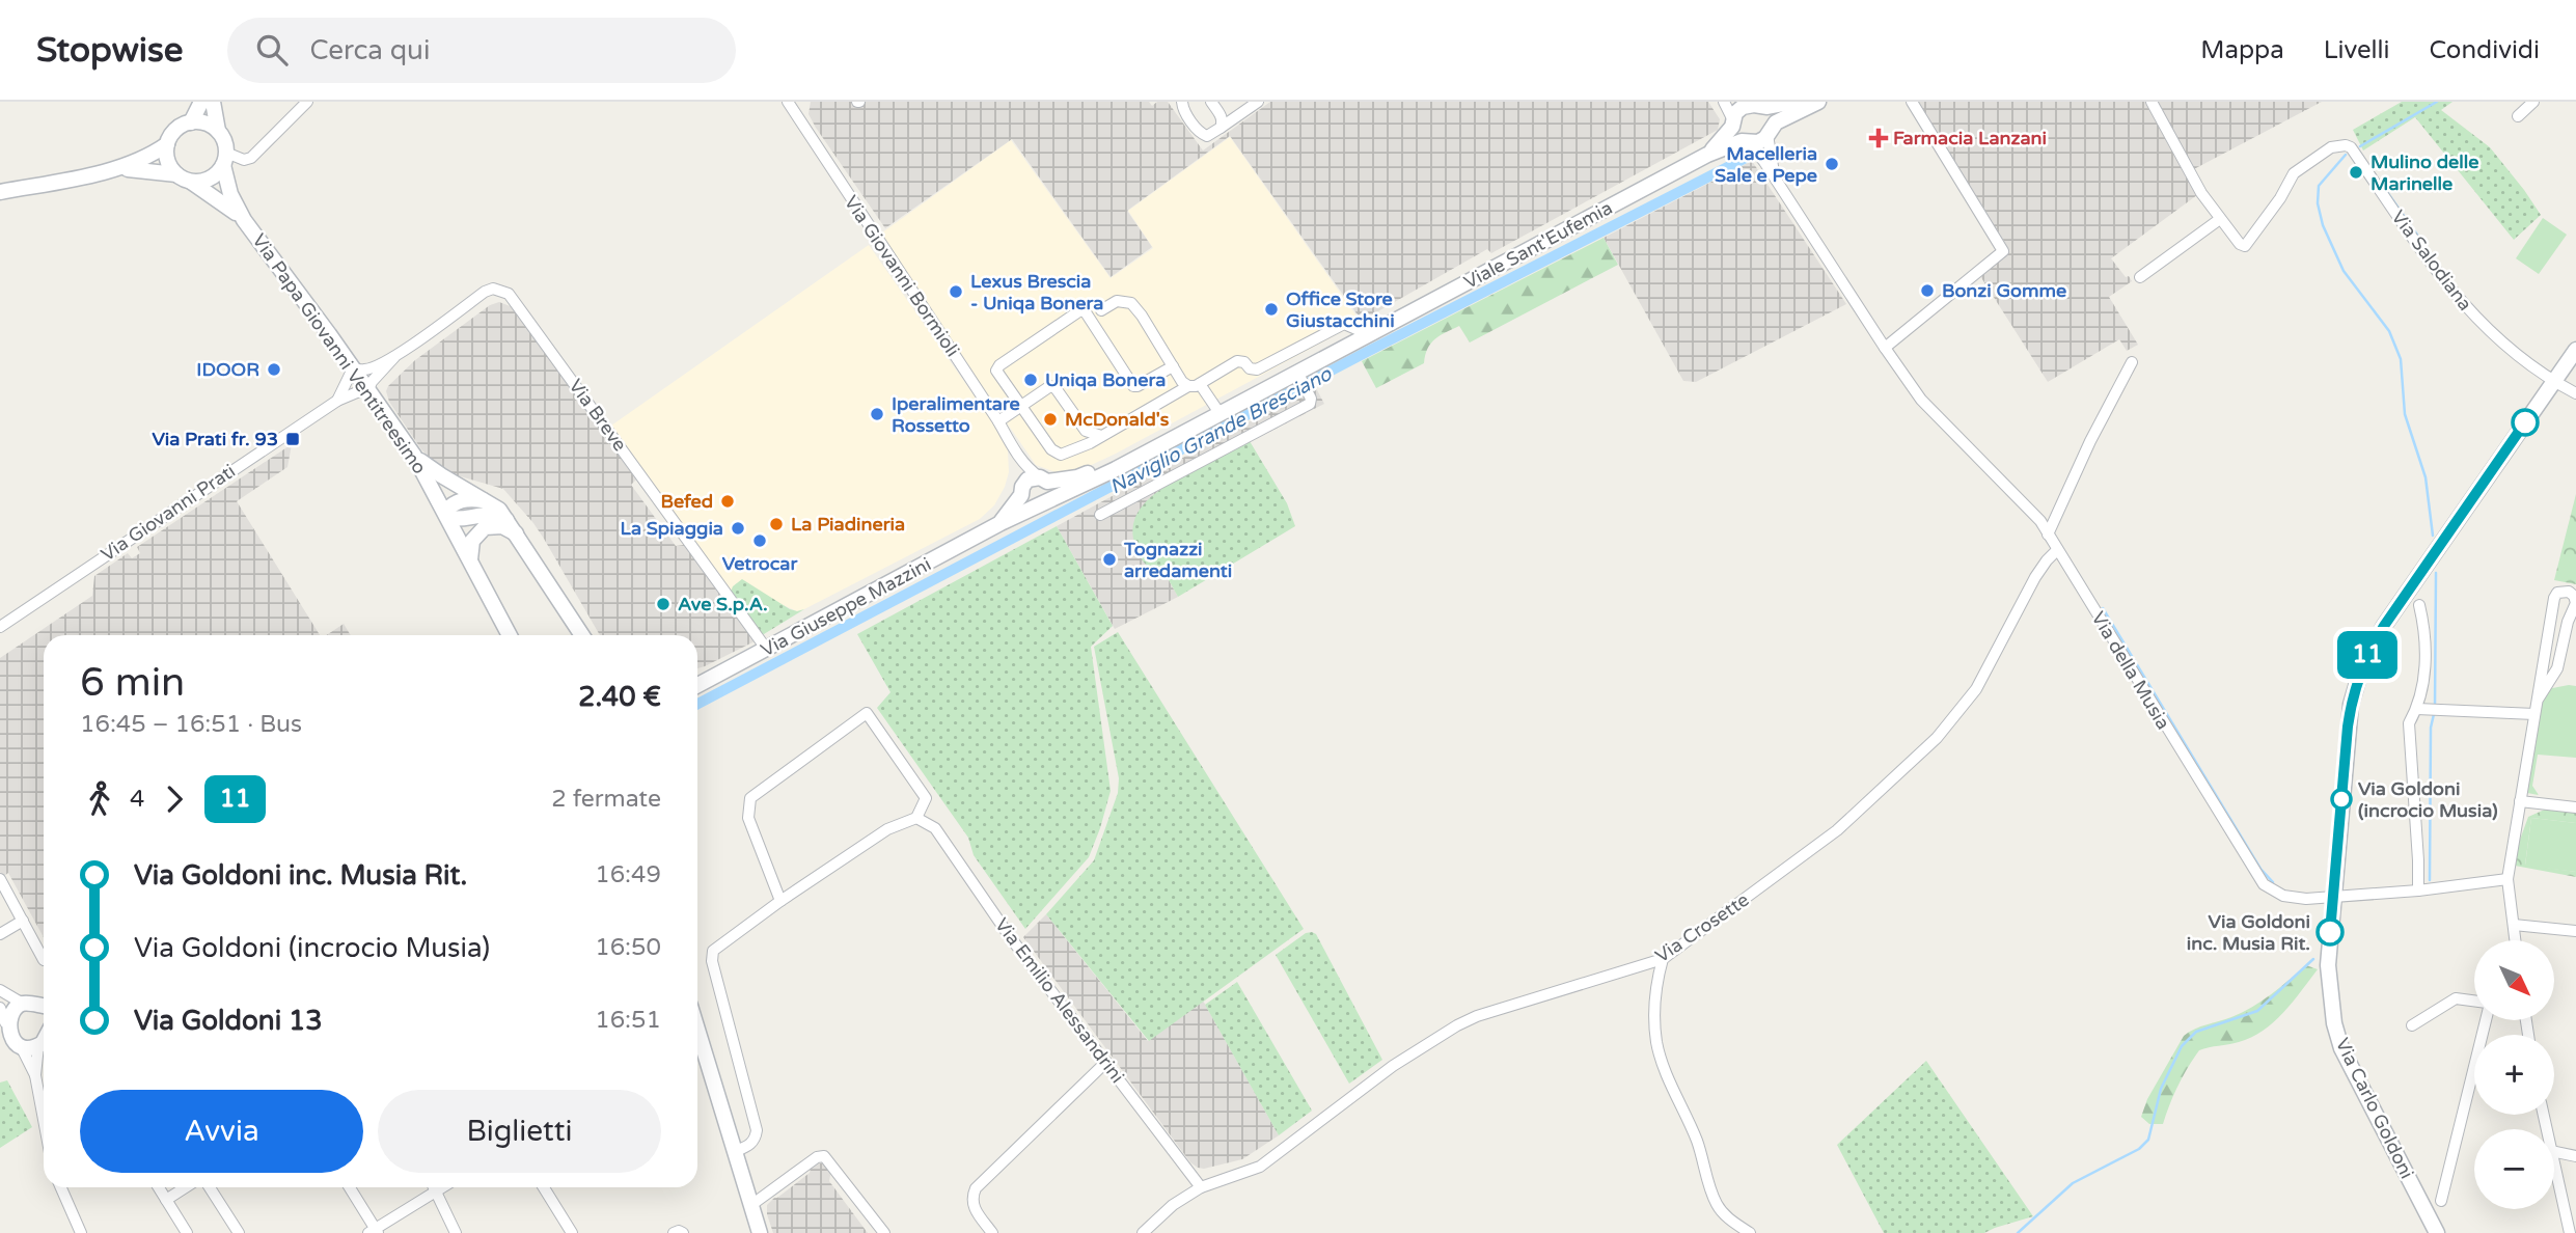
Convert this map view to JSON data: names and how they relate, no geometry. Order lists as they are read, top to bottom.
{
  "streets": {
    "street": [
      "Viale Sant'Eufemia",
      "Via Salodiana",
      "Via Giovanni Bormioli",
      "Via Papa Giovanni Ventitreesimo",
      "Via Breve",
      "Via Giovanni Prati",
      "Via Giuseppe Mazzini",
      "Via della Musia",
      "Via Crosette",
      "Via Emilio Alessandrini",
      "Via Carlo Goldoni"
    ]
  },
  "crossings": [
    ["Viale Sant'Eufemia", "Via Giuseppe Mazzini"],
    ["Viale Sant'Eufemia", "Via della Musia"],
    ["Via Salodiana", "Via Carlo Goldoni"],
    ["Via Papa Giovanni Ventitreesimo", "Via Giovanni Prati"],
    ["Via Breve", "Via Giuseppe Mazzini"],
    ["Via della Musia", "Via Crosette"],
    ["Via della Musia", "Via Carlo Goldoni"],
    ["Via Crosette", "Via Emilio Alessandrini"]
  ],
  "water": ["Naviglio Grande Bresciano"],
  "places": {
    "health": ["Farmacia Lanzani"],
    "other": [
      "Macelleria Sale e Pepe",
      "Mulino delle Marinelle",
      "Bonzi Gomme",
      "Lexus Brescia - Uniqa Bonera",
      "Office Store Giustacchini",
      "IDOOR",
      "Uniqa Bonera",
      "Iperalimentare Rossetto",
      "McDonald's",
      "Befed",
      "La Piadineria",
      "La Spiaggia",
      "Vetrocar",
      "Tognazzi arredamenti",
      "Ave S.p.A.",
      "Via Goldoni (incrocio Musia)",
      "Via Goldoni inc. Musia Rit."
    ],
    "transit": ["Via Prati fr. 93"]
  },
  "lines": ["bus line 11"],
  "north": "bottom right",
  "page": {
    "header": "Stopwise",
    "search": "Cerca qui",
    "nav": ["Mappa", "Livelli", "Condividi"],
    "on_map": "11",
    "heading": ["6 min", "16:45 – 16:51 · Bus", "2.40 €"],
    "legs": ["4", "11", "2 fermate"],
    "list": [
      {
        "name": "Via Goldoni inc. Musia Rit.",
        "value": "16:49"
      },
      {
        "name": "Via Goldoni (incrocio Musia)",
        "value": "16:50"
      },
      {
        "name": "Via Goldoni 13",
        "value": "16:51"
      }
    ],
    "map_buttons": ["+", "−"],
    "buttons": ["Avvia", "Biglietti"]
  }
}
